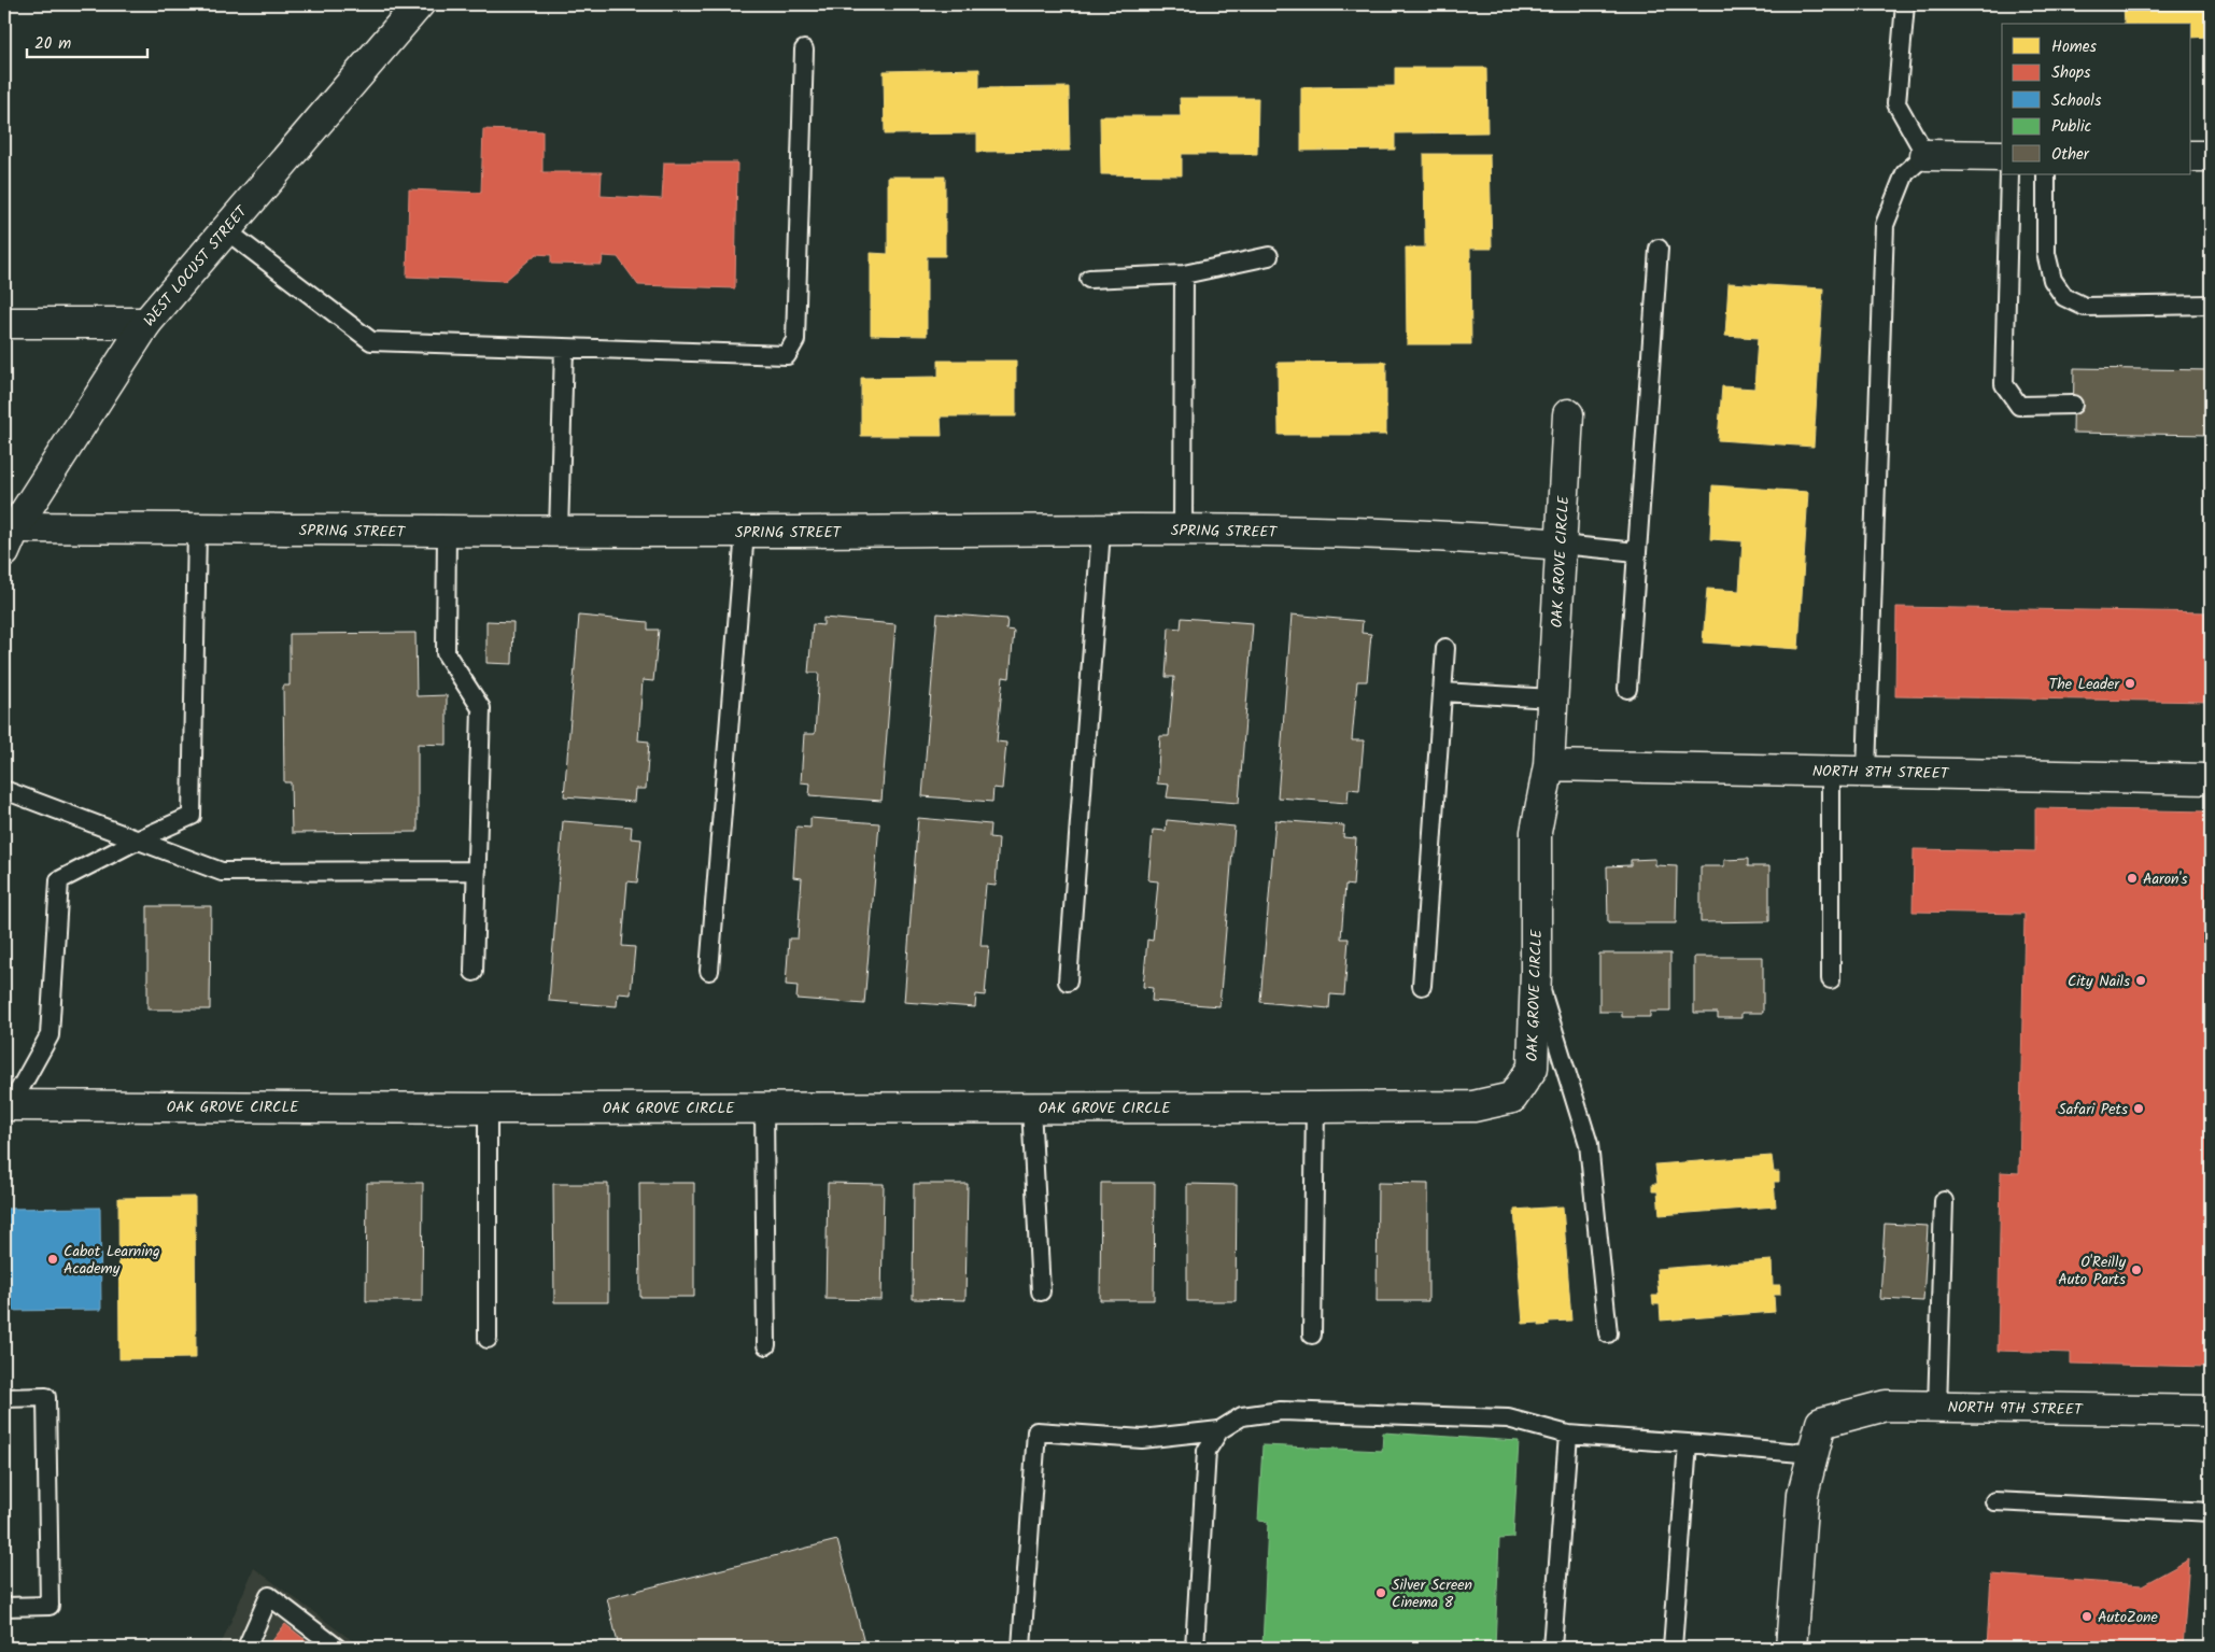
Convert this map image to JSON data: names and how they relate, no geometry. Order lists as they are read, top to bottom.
{
  "streets": {
    "street": [
      "WEST LOCUST STREET",
      "SPRING STREET",
      "OAK GROVE CIRCLE",
      "NORTH 8TH STREET",
      "NORTH 9TH STREET"
    ]
  },
  "crossings": [
    ["WEST LOCUST STREET", "SPRING STREET"],
    ["SPRING STREET", "OAK GROVE CIRCLE"],
    ["OAK GROVE CIRCLE", "NORTH 8TH STREET"]
  ],
  "places": [
    "The Leader",
    "Aaron's",
    "City Nails",
    "Safari Pets",
    "Cabot Learning Academy",
    "O'Reilly Auto Parts",
    "Silver Screen Cinema 8",
    "AutoZone"
  ],
  "legend": [
    "Homes",
    "Shops",
    "Schools",
    "Public",
    "Other"
  ],
  "scale_bar": "20 m"
}
